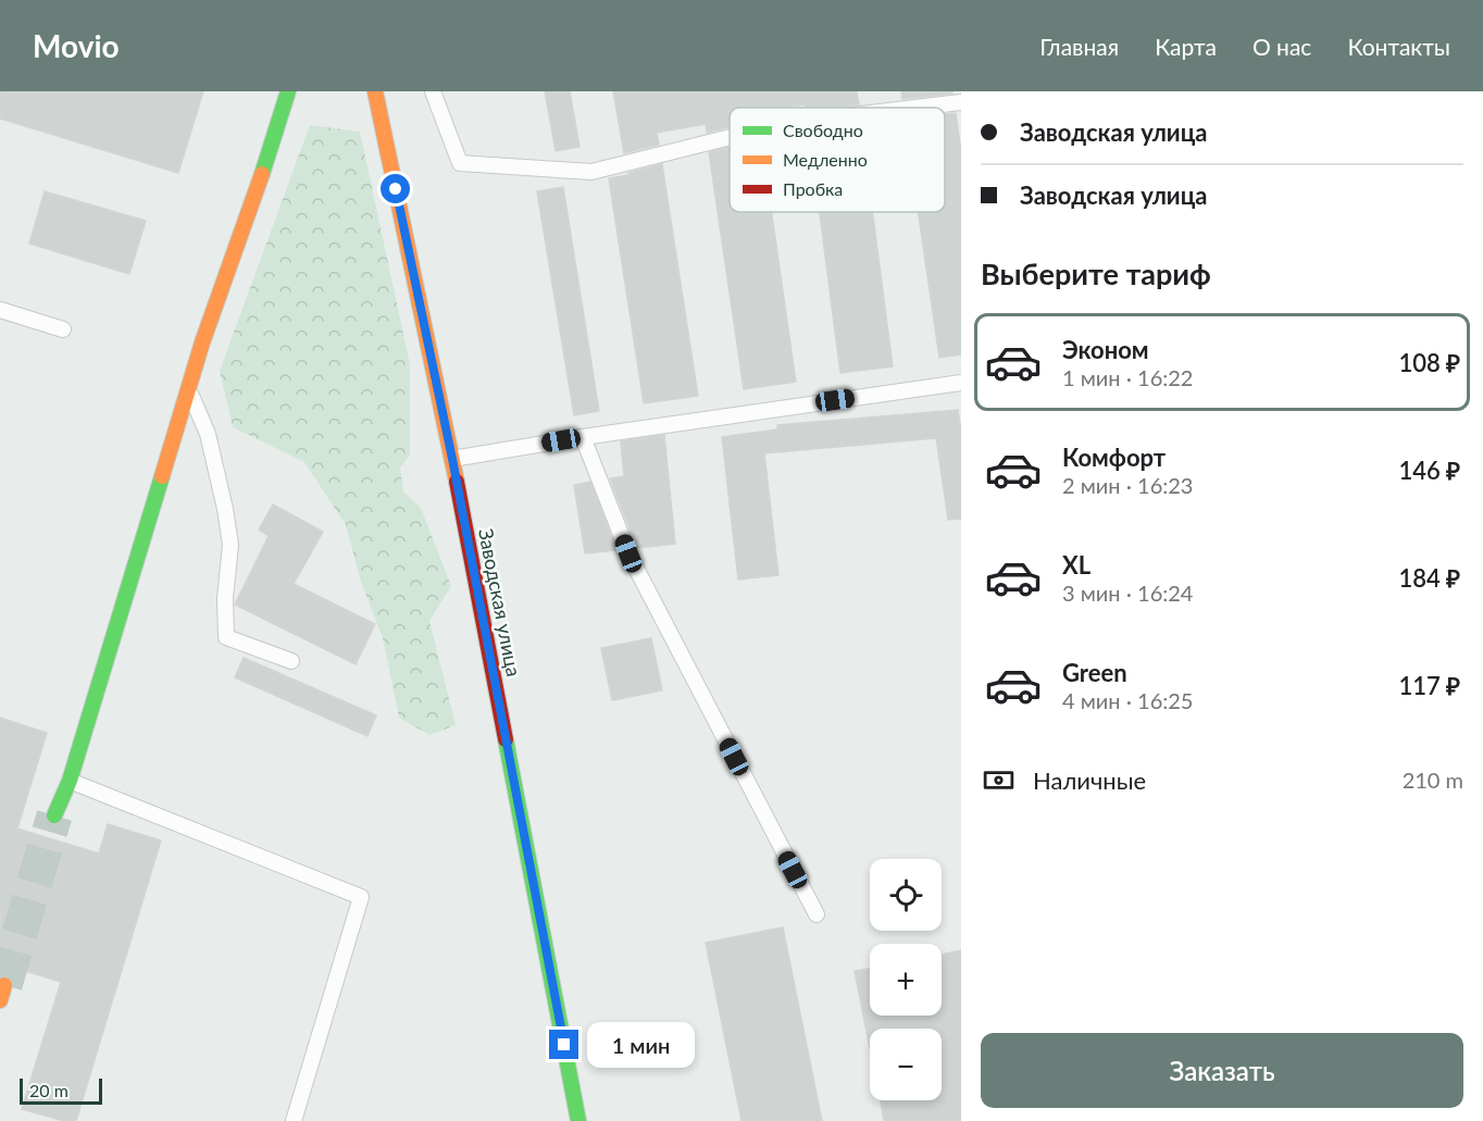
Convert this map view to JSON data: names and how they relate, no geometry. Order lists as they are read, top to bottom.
{
  "streets": {
    "street": ["Заводская улица"]
  },
  "legend": ["Свободно", "Медленно", "Пробка"],
  "scale_bar": "20 m",
  "page": {
    "header": "Movio",
    "nav": [
      "Главная",
      "Карта",
      "О нас",
      "Контакты"
    ],
    "banner": ["Заводская улица", "Заводская улица"],
    "heading": "Выберите тариф",
    "list": [
      {
        "name": "Эконом",
        "note": "1 мин · 16:22",
        "value": "108 ₽"
      },
      {
        "name": "Комфорт",
        "note": "2 мин · 16:23",
        "value": "146 ₽"
      },
      {
        "name": "XL",
        "note": "3 мин · 16:24",
        "value": "184 ₽"
      },
      {
        "name": "Green",
        "note": "4 мин · 16:25",
        "value": "117 ₽"
      }
    ],
    "pay": ["Наличные", "210 m"],
    "map_buttons": ["+", "−"],
    "buttons": "Заказать",
    "bubble": "1 мин",
    "scale": "20 m"
  }
}
